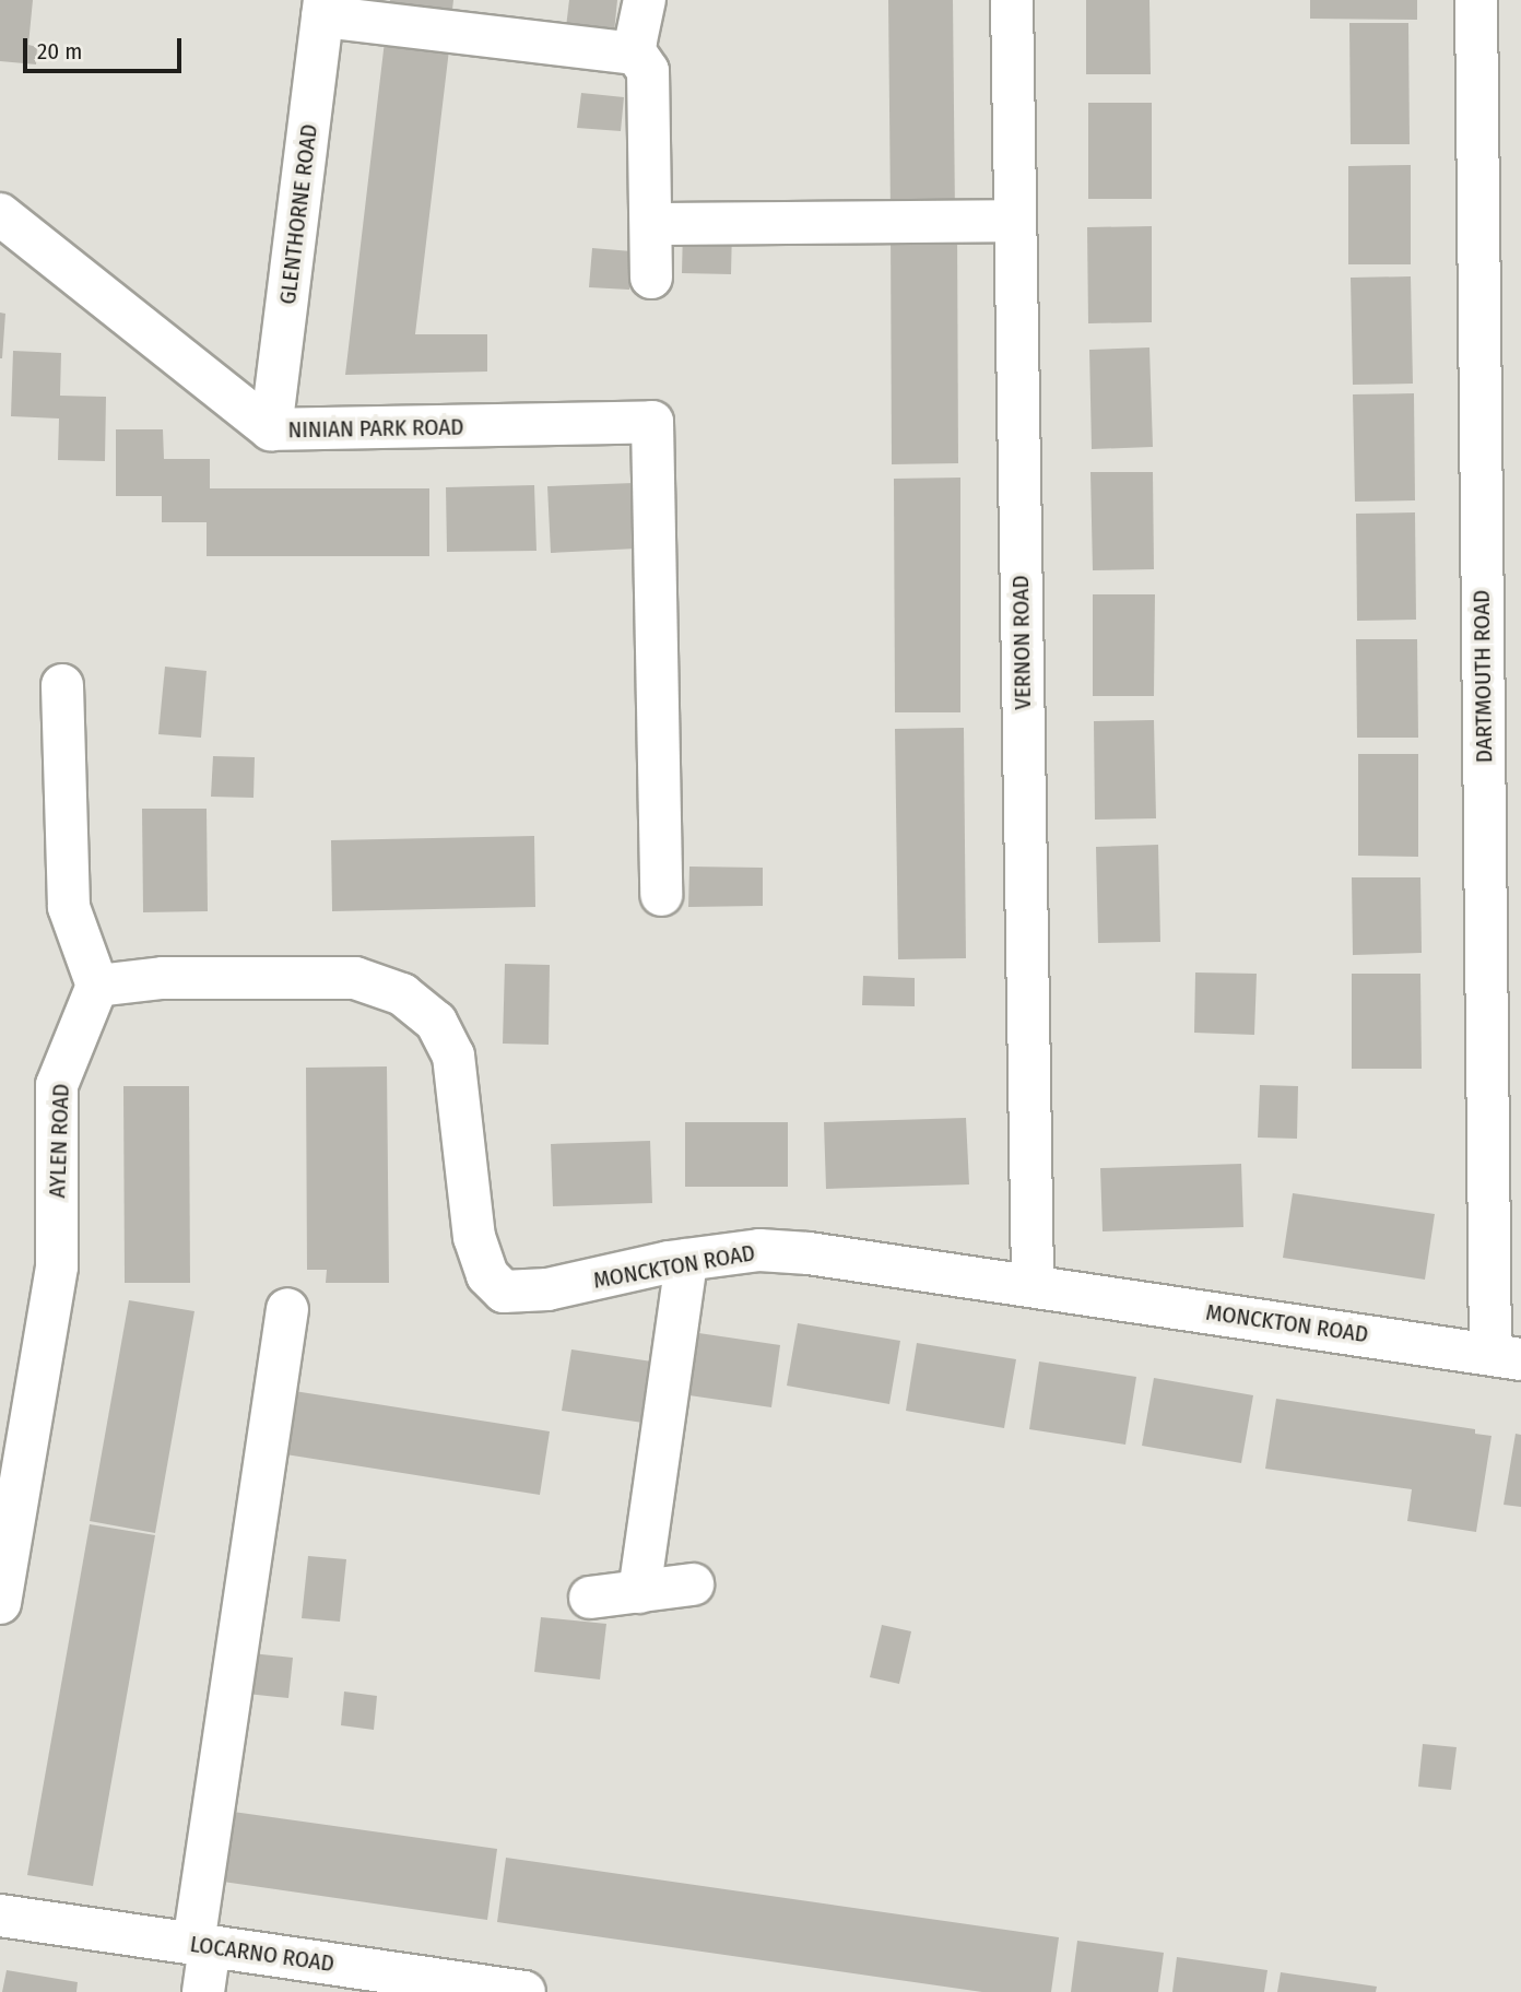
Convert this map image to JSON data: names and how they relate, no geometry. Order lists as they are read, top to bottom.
{
  "streets": {
    "street": [
      "GLENTHORNE ROAD",
      "NINIAN PARK ROAD",
      "VERNON ROAD",
      "DARTMOUTH ROAD",
      "AYLEN ROAD",
      "MONCKTON ROAD",
      "LOCARNO ROAD"
    ]
  },
  "crossings": [
    ["GLENTHORNE ROAD", "NINIAN PARK ROAD"],
    ["VERNON ROAD", "MONCKTON ROAD"],
    ["DARTMOUTH ROAD", "MONCKTON ROAD"],
    ["AYLEN ROAD", "MONCKTON ROAD"]
  ],
  "scale_bar": "20 m"
}
